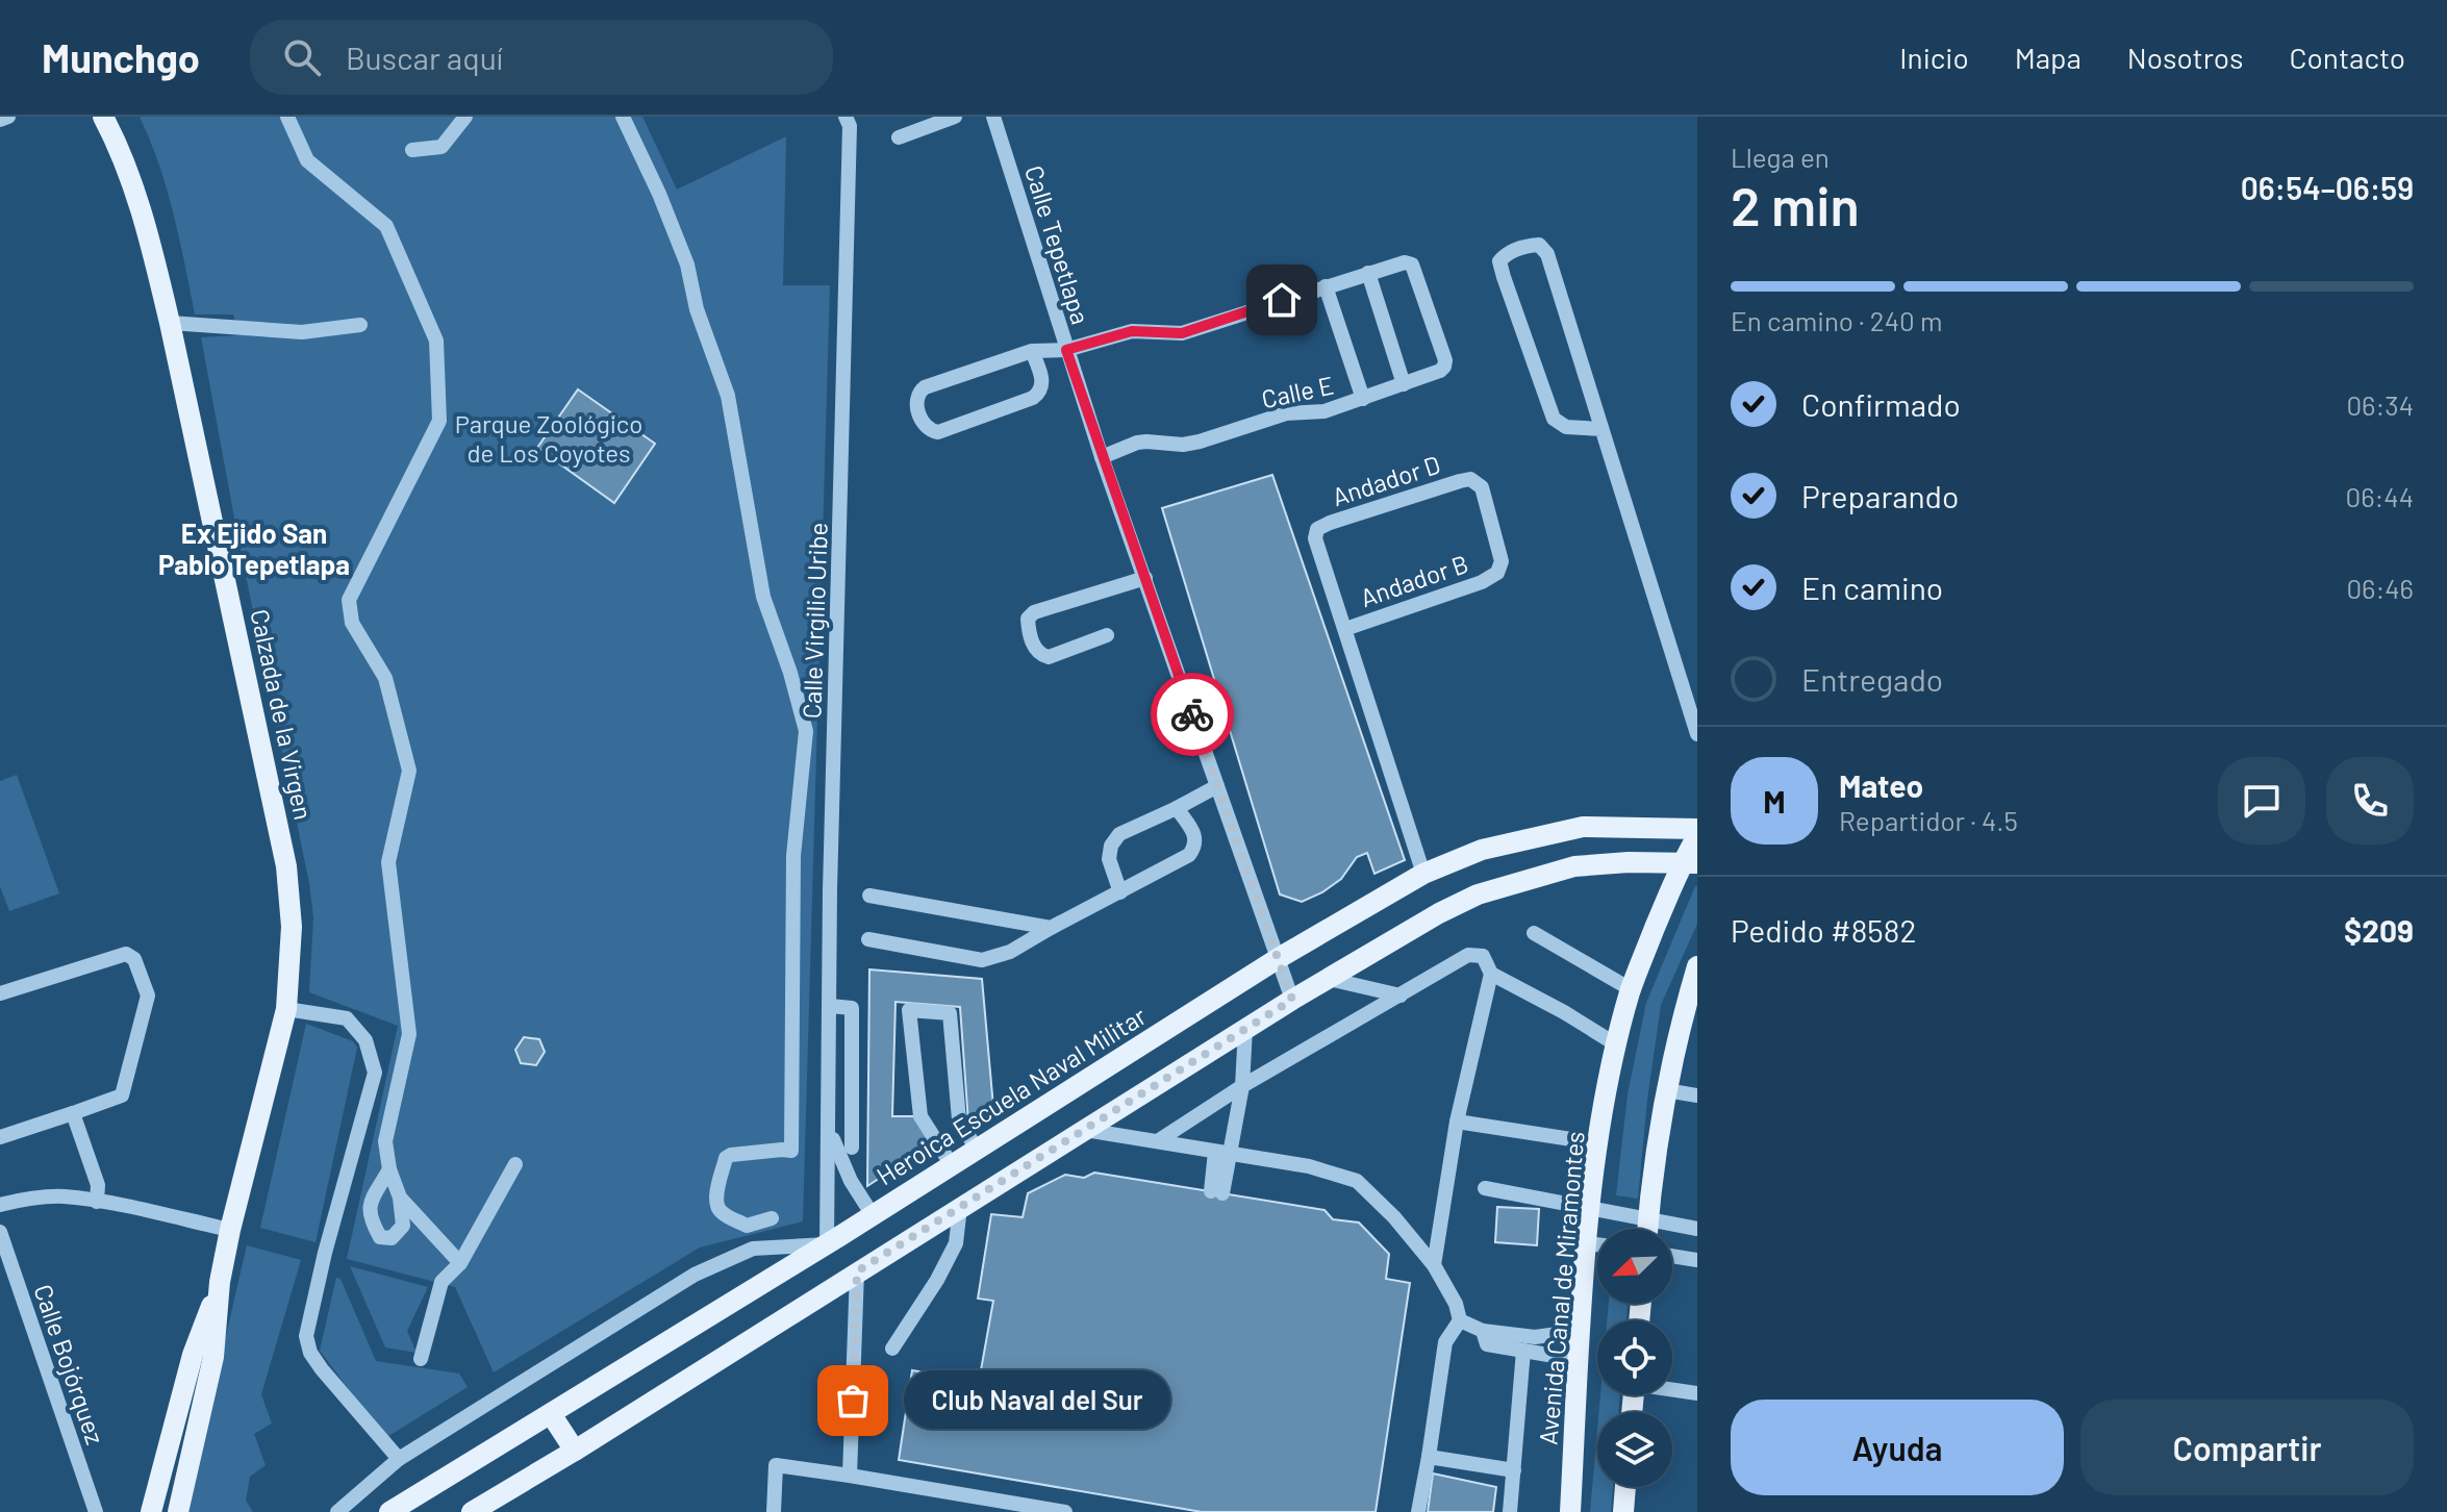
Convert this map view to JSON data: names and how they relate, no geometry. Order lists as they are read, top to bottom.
{
  "streets": {
    "main road": ["Calzada de la Virgen", "Heroica Escuela Naval Militar", "Avenida Canal de Miramontes"],
    "street": [
      "Calle Tepetlapa",
      "Calle E",
      "Andador D",
      "Andador B",
      "Calle Virgilio Uribe",
      "Calle Bojórquez"
    ]
  },
  "crossings": [
    ["Calle Tepetlapa", "Calle E"],
    ["Calle Tepetlapa", "Heroica Escuela Naval Militar"],
    ["Andador D", "Andador B"],
    ["Calle Virgilio Uribe", "Heroica Escuela Naval Militar"]
  ],
  "districts": ["Ex Ejido San Pablo Tepetlapa"],
  "parks": ["Parque Zoológico de Los Coyotes"],
  "places": ["Club Naval del Sur"],
  "north": "bottom left",
  "page": {
    "header": "Munchgo",
    "search": "Buscar aquí",
    "nav": [
      "Inicio",
      "Mapa",
      "Nosotros",
      "Contacto"
    ],
    "heading": ["2 min", "Llega en", "06:54–06:59"],
    "panel": [
      "Mateo",
      "Repartidor · 4.5",
      "Pedido #8582",
      "$209"
    ],
    "bar": "En camino · 240 m",
    "list": [
      ["Confirmado", "06:34"],
      ["Preparando", "06:44"],
      ["En camino", "06:46"],
      "Entregado"
    ],
    "round": "M",
    "bubble": "Club Naval del Sur",
    "buttons": ["Ayuda", "Compartir"]
  }
}
